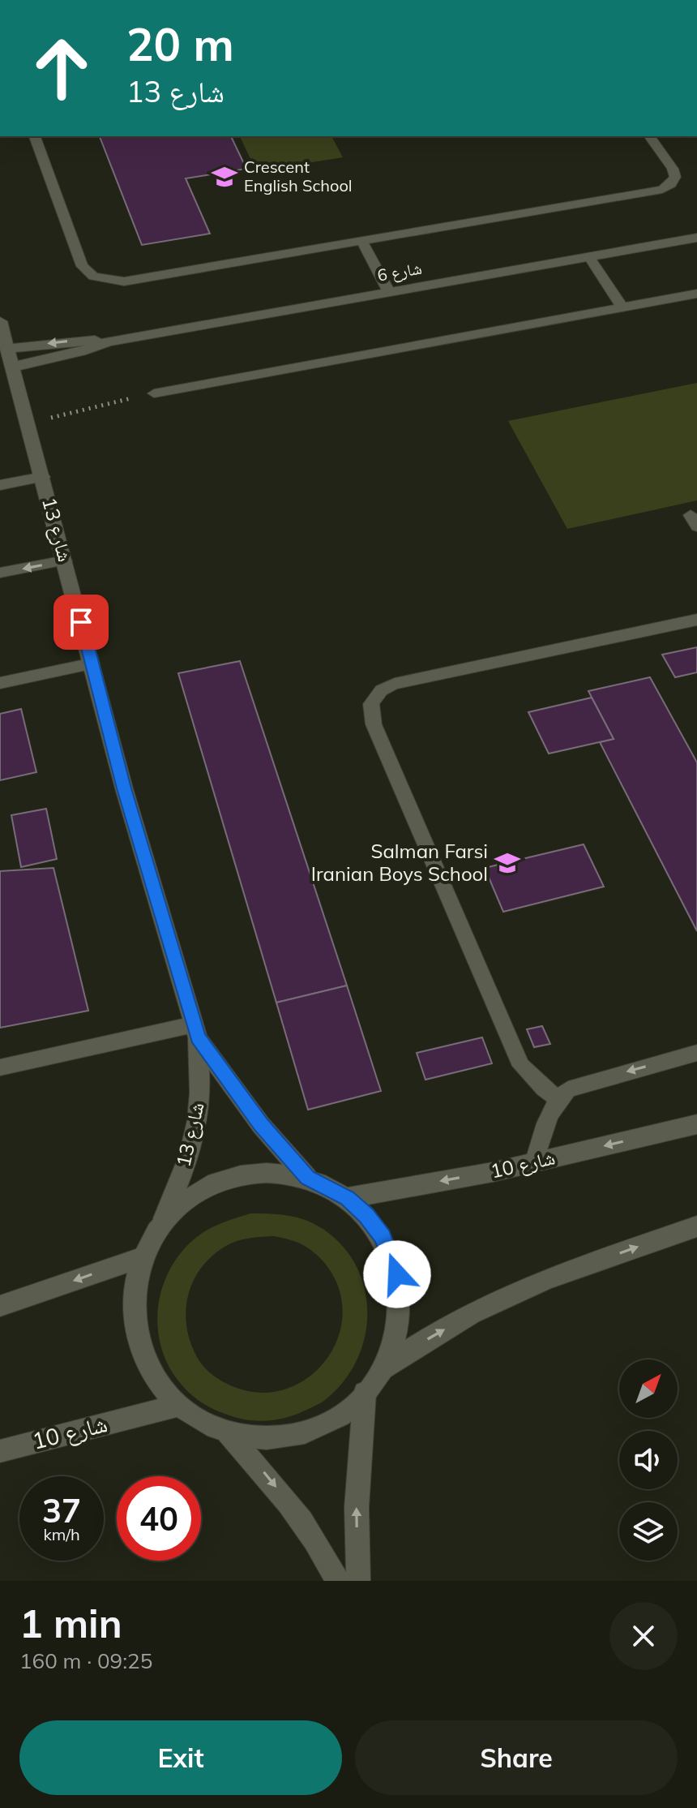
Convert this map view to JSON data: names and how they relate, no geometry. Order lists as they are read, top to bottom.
{
  "streets": {
    "street": ["شارع 6", "شارع 13", "شارع 10"]
  },
  "crossings": [
    ["شارع 6", "شارع 13"]
  ],
  "places": {
    "school or university": ["Crescent English School", "Salman Farsi Iranian Boys School"]
  },
  "north": "top right",
  "page": {
    "turn": ["20 m", "شارع 13"],
    "speed": "37 km/h",
    "limit": "40",
    "heading": ["1 min", "160 m · 09:25"],
    "buttons": ["Exit", "Share"]
  }
}
